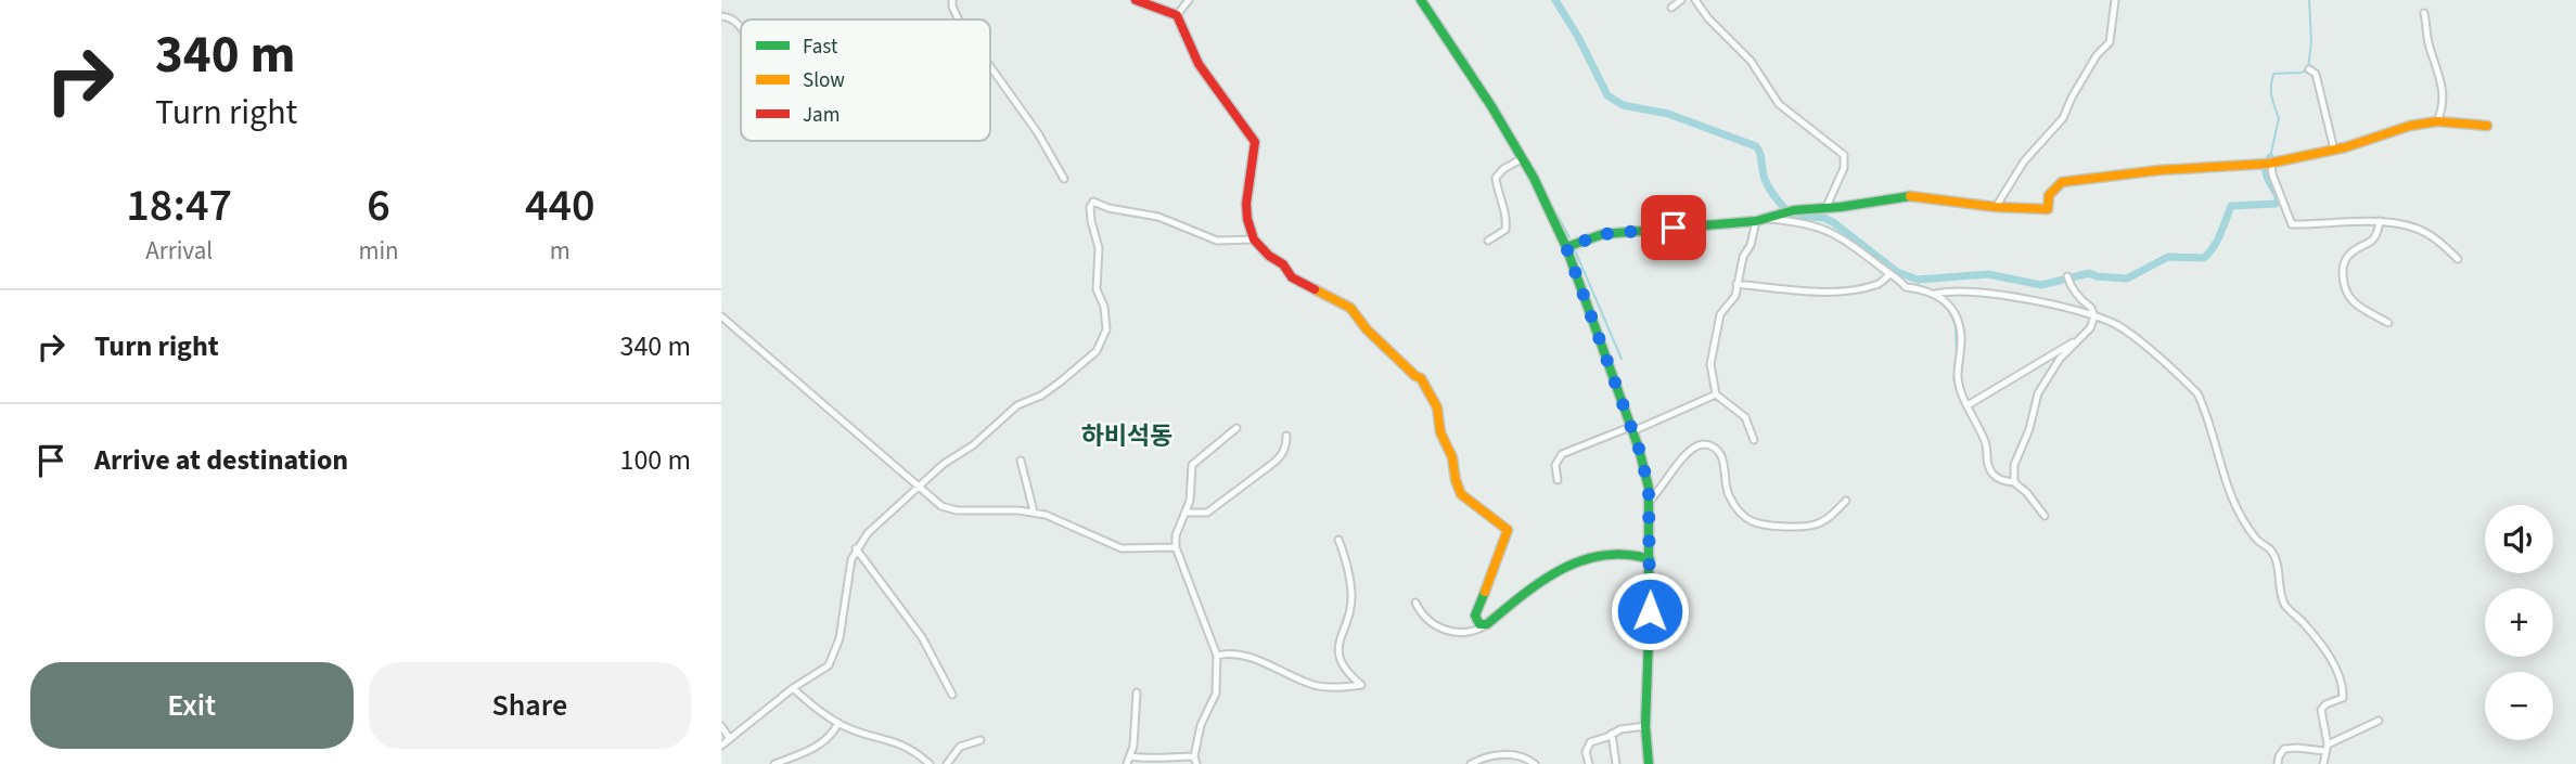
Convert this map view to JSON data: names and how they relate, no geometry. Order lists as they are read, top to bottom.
{
  "districts": ["하비석동"],
  "legend": ["Fast", "Slow", "Jam"],
  "page": {
    "turn": ["340 m", "Turn right"],
    "eta": [
      "18:47",
      "Arrival",
      "6",
      "min",
      "440",
      "m"
    ],
    "list": [
      {
        "name": "Turn right",
        "value": "340 m"
      },
      {
        "name": "Arrive at destination",
        "value": "100 m"
      }
    ],
    "map_buttons": ["+", "−"],
    "buttons": ["Exit", "Share"]
  }
}
